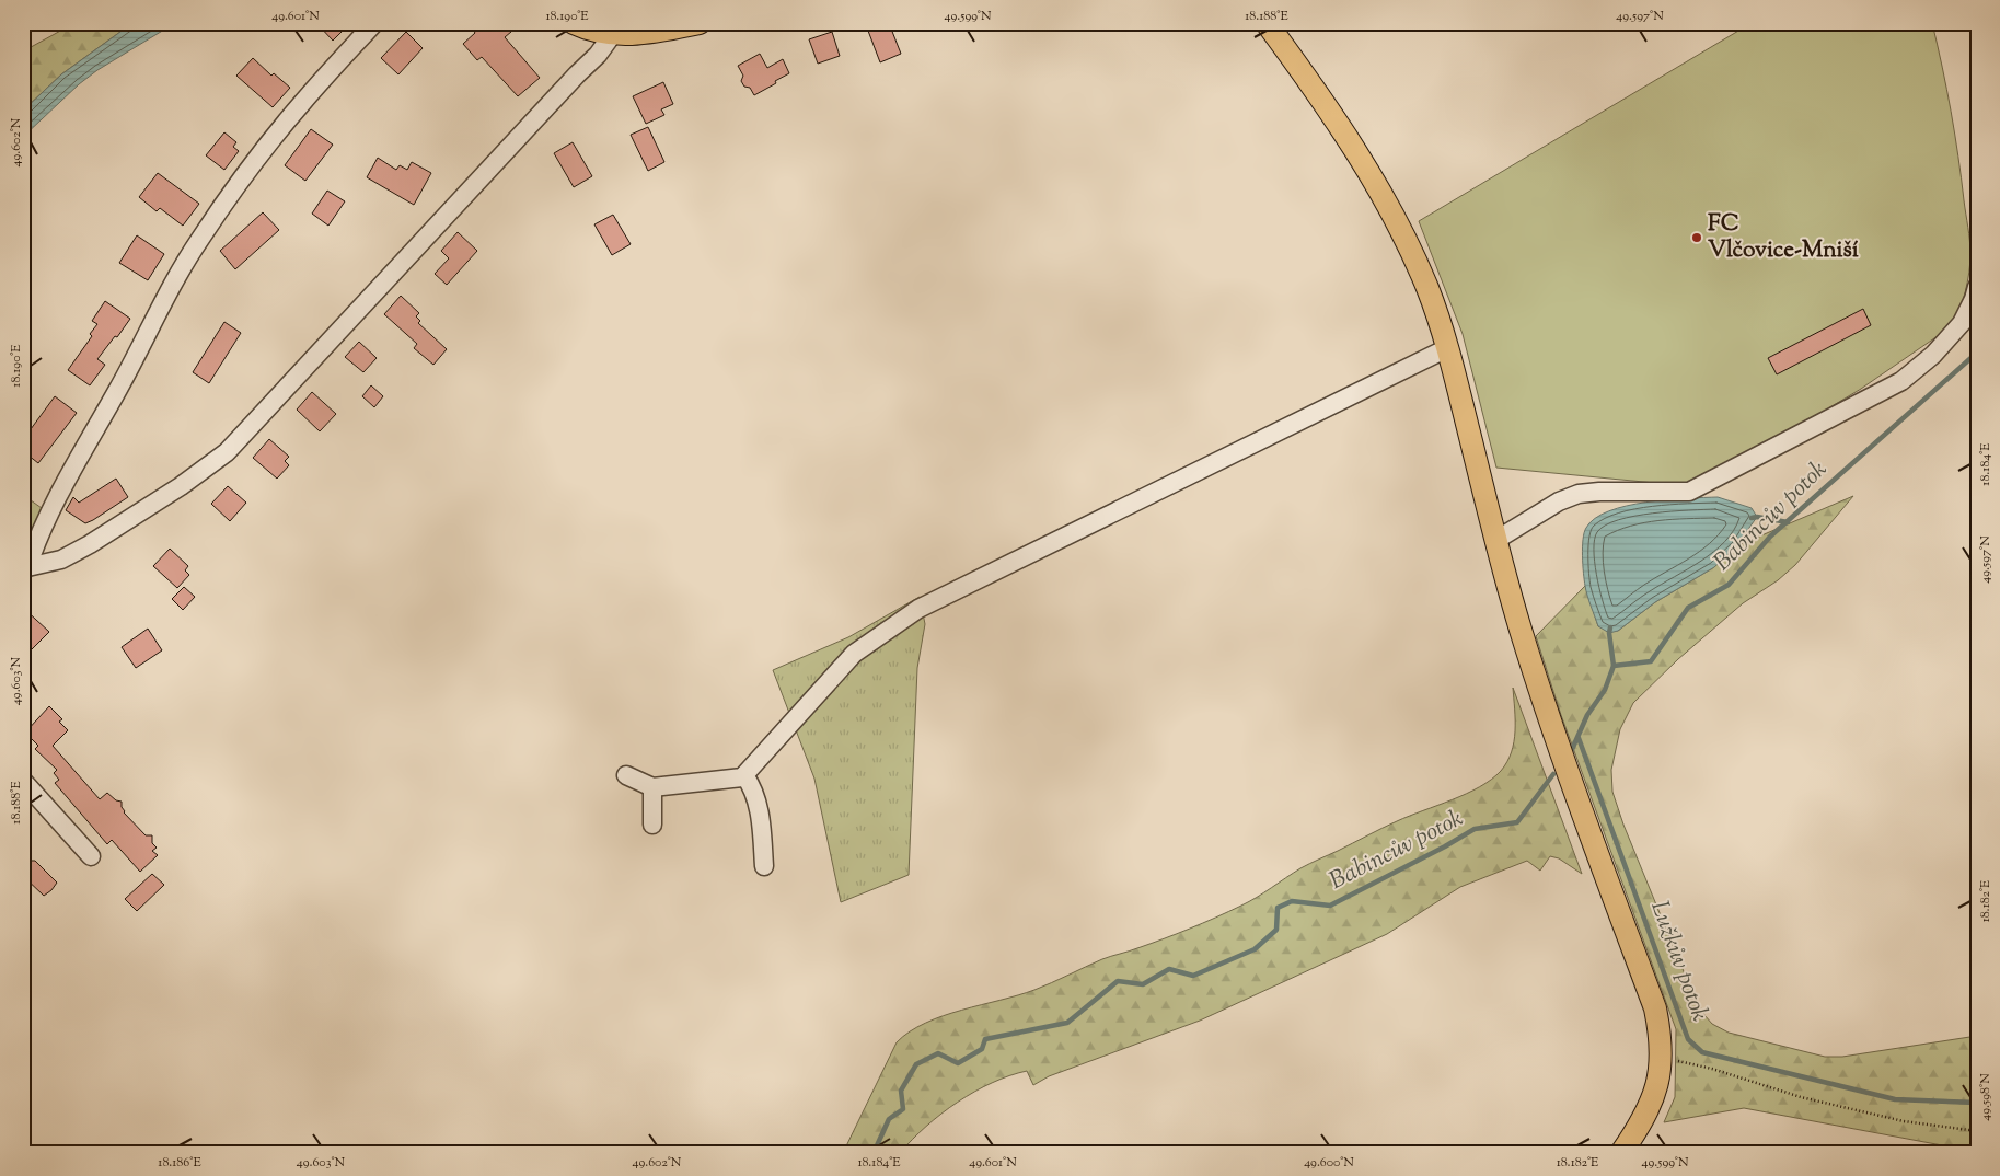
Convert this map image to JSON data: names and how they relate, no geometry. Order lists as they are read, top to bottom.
{
  "water": ["Babincův potok", "Lužkův potok"],
  "places": ["FC Vlčovice-Mniší"],
  "coordinates": [
    "49.601°N",
    "18.190°E",
    "49.599°N",
    "18.188°E",
    "49.597°N",
    "49.602°N",
    "18.184°E",
    "49.603°N",
    "18.182°E",
    "49.598°N",
    "18.186°E",
    "49.600°N"
  ]
}
